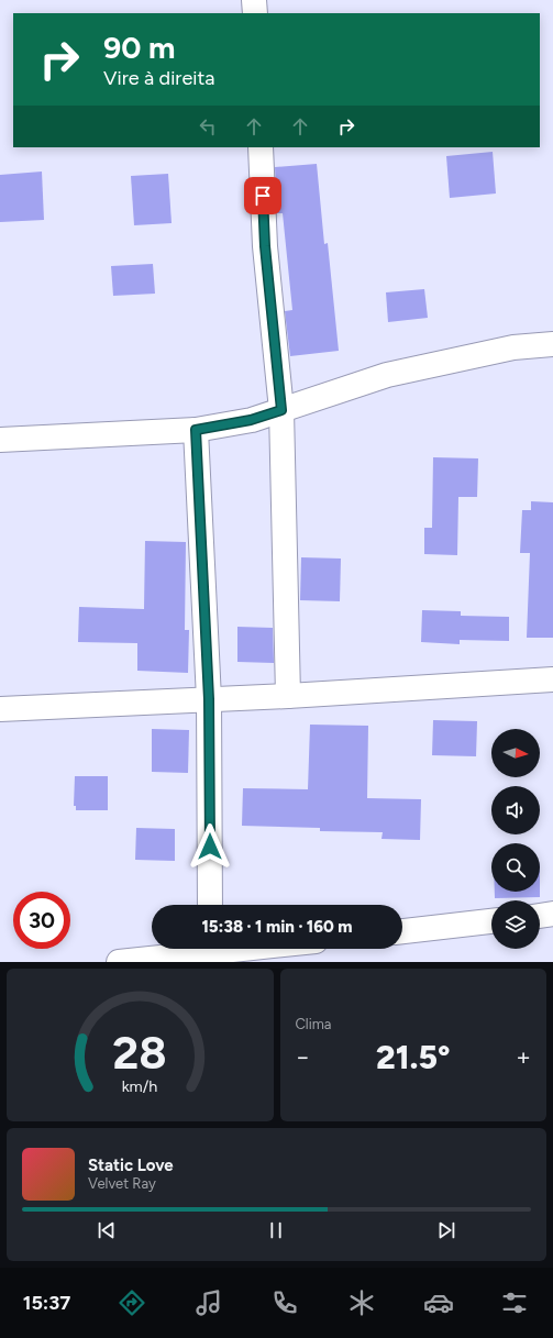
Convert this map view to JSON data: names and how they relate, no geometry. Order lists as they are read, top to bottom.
{
  "north": "right",
  "page": {
    "turn": ["90 m", "Vire à direita"],
    "limit": "30",
    "trip": "15:38 · 1 min · 160 m",
    "tile": "Clima",
    "heat": ["−", "21.5°", "+"],
    "song": ["Static Love", "Velvet Ray"],
    "tabs": "15:37",
    "gauge": ["28", "km/h"]
  }
}
